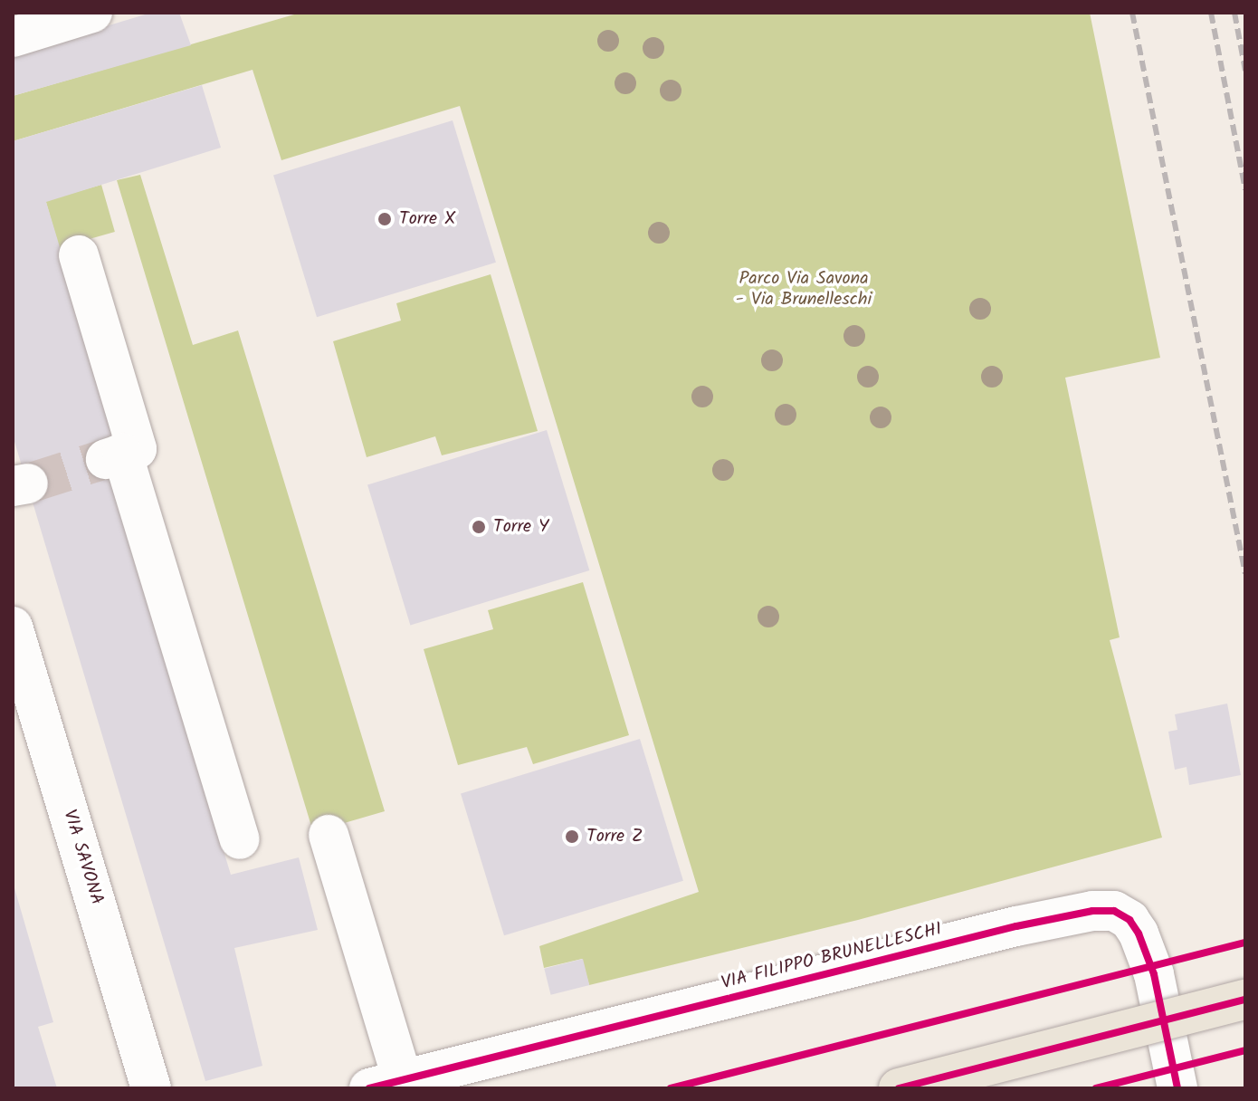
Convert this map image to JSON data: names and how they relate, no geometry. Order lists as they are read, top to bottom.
{
  "streets": {
    "street": ["VIA SAVONA", "VIA FILIPPO BRUNELLESCHI"]
  },
  "parks": ["Parco Via Savona - Via Brunelleschi"],
  "places": ["Torre X", "Torre Y", "Torre Z"]
}
